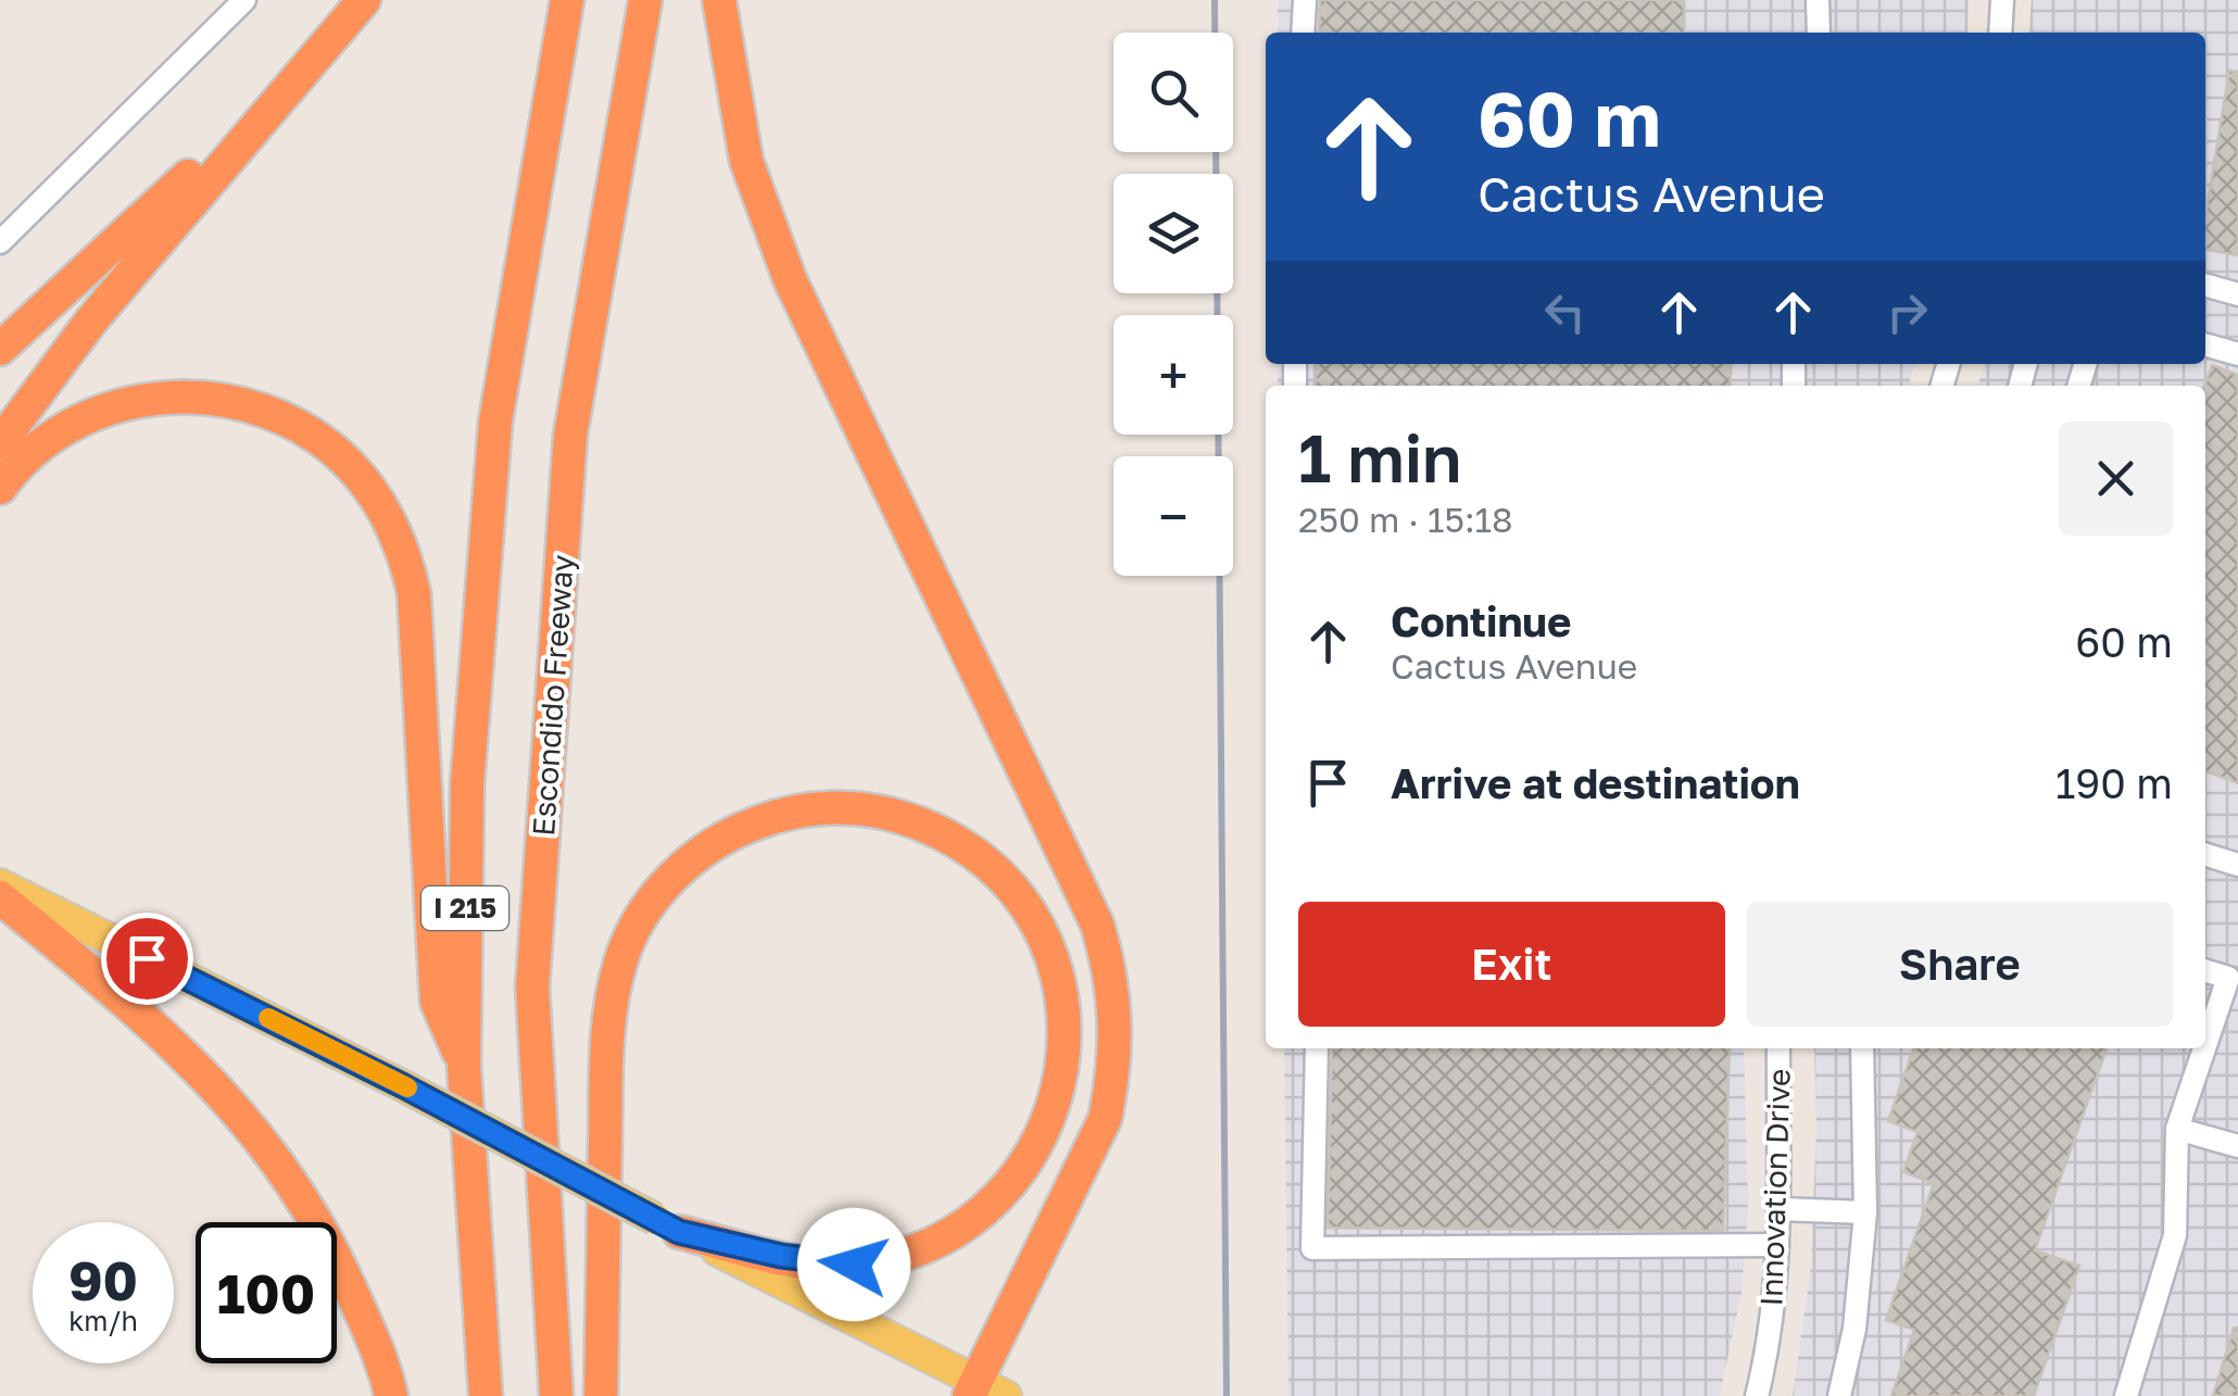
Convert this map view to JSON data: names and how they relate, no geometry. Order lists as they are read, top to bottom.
{
  "streets": {
    "highway": ["Escondido Freeway", "I 215"],
    "street": ["Innovation Drive"]
  },
  "page": {
    "map_buttons": ["+", "−"],
    "turn": ["60 m", "Cactus Avenue"],
    "heading": ["1 min", "250 m · 15:18"],
    "list": [
      {
        "name": "Continue",
        "note": "Cactus Avenue",
        "value": "60 m"
      },
      {
        "name": "Arrive at destination",
        "value": "190 m"
      }
    ],
    "buttons": ["Exit", "Share"],
    "speed": "90 km/h",
    "limit": "100"
  }
}
